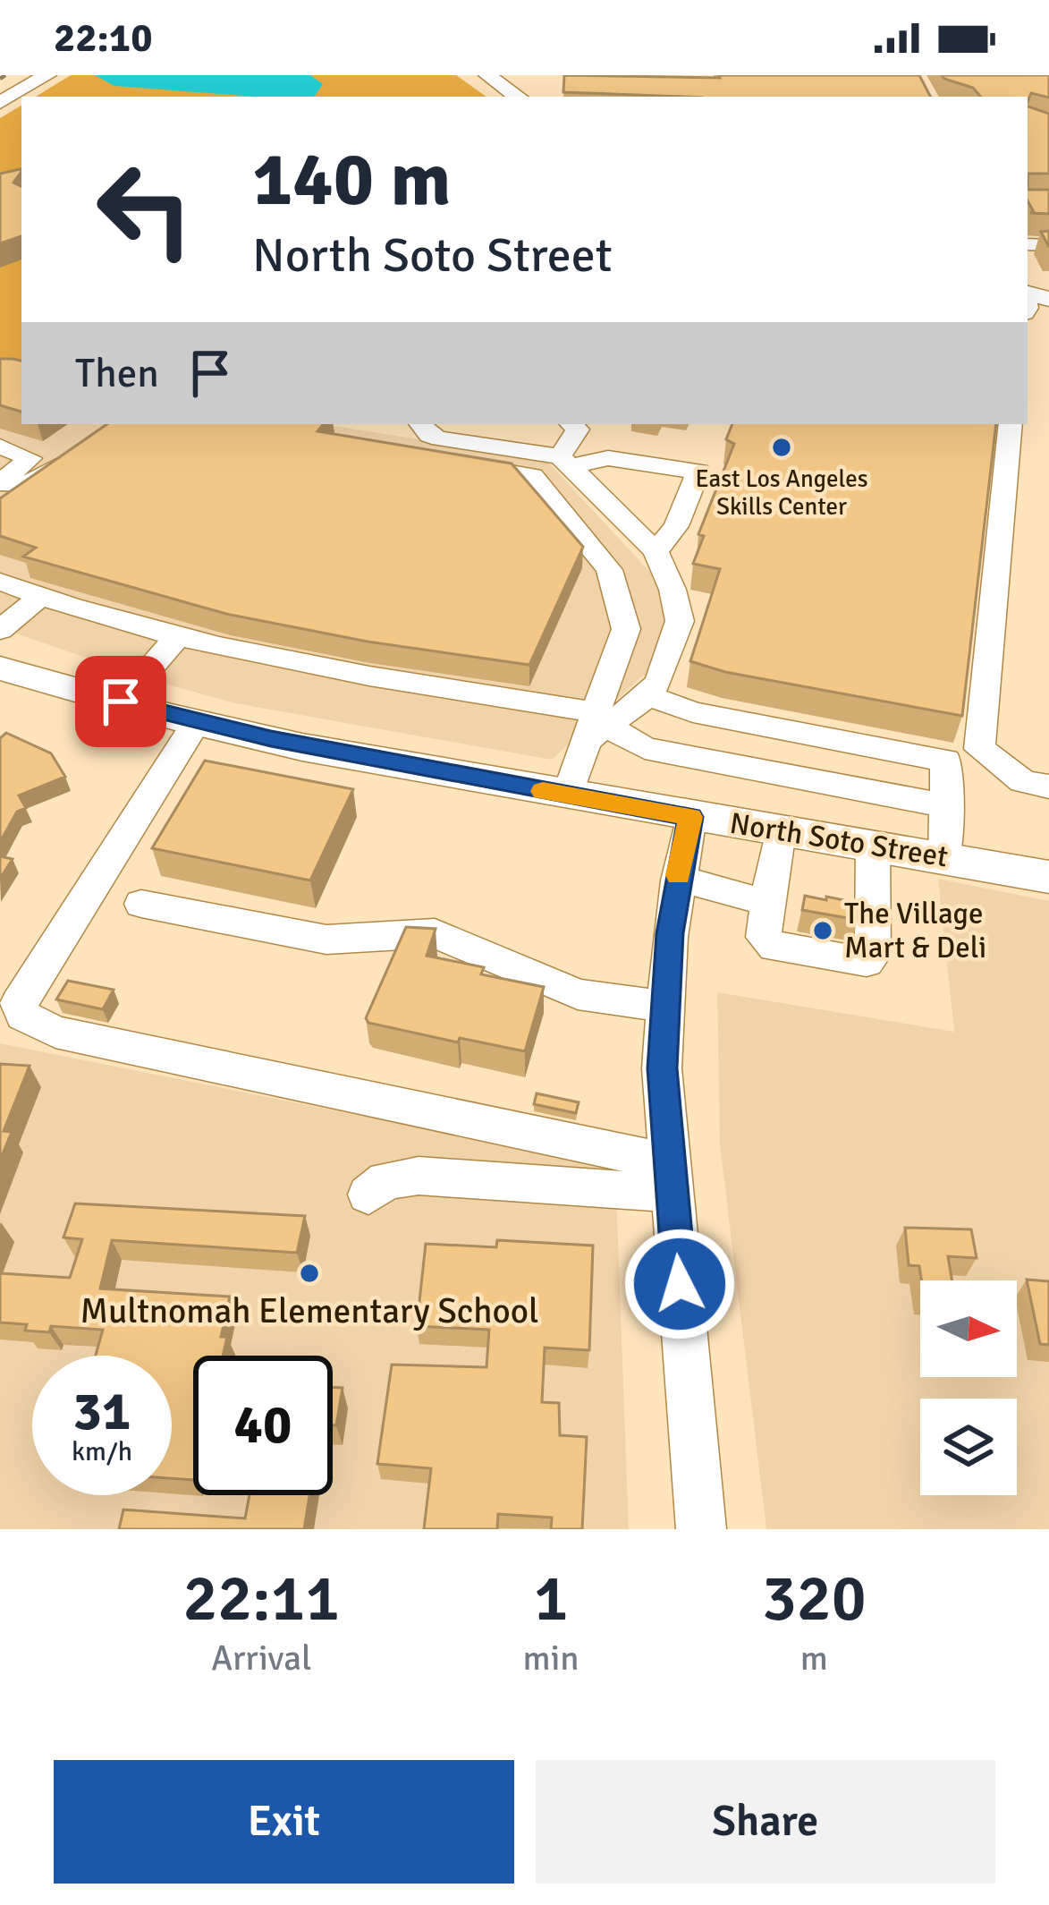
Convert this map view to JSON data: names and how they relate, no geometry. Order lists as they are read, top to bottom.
{
  "streets": {
    "main road": ["North Soto Street"]
  },
  "places": ["East Los Angeles Skills Center", "The Village Mart & Deli", "Multnomah Elementary School"],
  "north": "right",
  "page": {
    "status": "22:10",
    "turn": ["140 m", "North Soto Street"],
    "then": "Then",
    "speed": "31 km/h",
    "limit": "40",
    "eta": [
      "22:11",
      "Arrival",
      "1",
      "min",
      "320",
      "m"
    ],
    "buttons": ["Exit", "Share"]
  }
}
